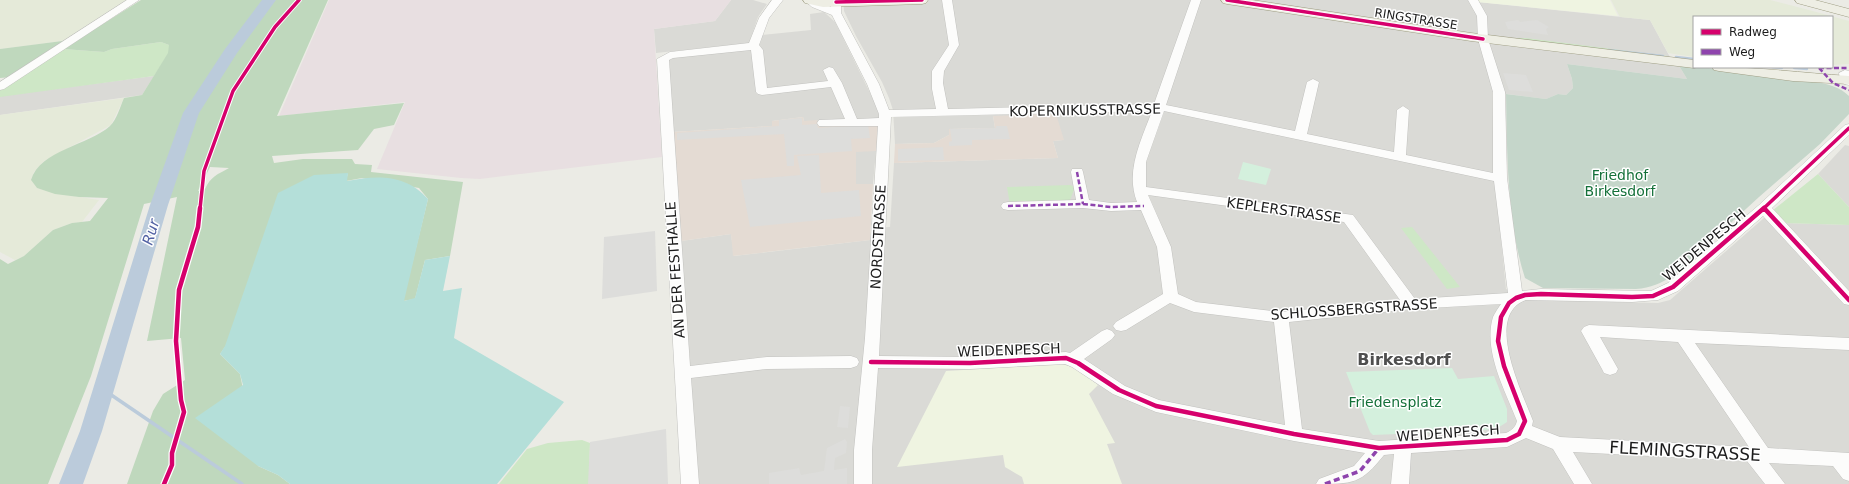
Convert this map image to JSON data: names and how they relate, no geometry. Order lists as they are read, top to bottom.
{
  "streets": {
    "main road": ["RINGSTRASSE"],
    "street": [
      "KOPERNIKUSSTRASSE",
      "KEPLERSTRASSE",
      "NORDSTRASSE",
      "WEIDENPESCH",
      "AN DER FESTHALLE",
      "SCHLOSSBERGSTRASSE",
      "FLEMINGSTRASSE"
    ]
  },
  "crossings": [
    ["KOPERNIKUSSTRASSE", "NORDSTRASSE"],
    ["KEPLERSTRASSE", "SCHLOSSBERGSTRASSE"],
    ["NORDSTRASSE", "WEIDENPESCH"],
    ["WEIDENPESCH", "SCHLOSSBERGSTRASSE"],
    ["WEIDENPESCH", "FLEMINGSTRASSE"]
  ],
  "districts": ["Birkesdorf"],
  "water": ["Rur"],
  "parks": ["Friedhof Birkesdorf", "Friedensplatz"],
  "legend": ["Radweg", "Weg"]
}
